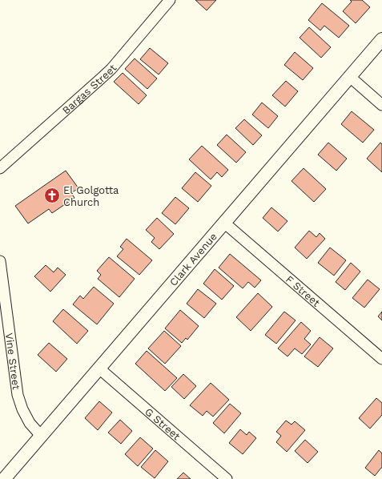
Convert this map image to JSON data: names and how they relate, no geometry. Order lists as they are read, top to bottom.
{
  "streets": {
    "street": [
      "Bargas Street",
      "Clark Avenue",
      "F Street",
      "Vine Street",
      "G Street"
    ]
  },
  "crossings": [
    ["Clark Avenue", "F Street"],
    ["Clark Avenue", "Vine Street"],
    ["Clark Avenue", "G Street"]
  ],
  "places": {
    "church": ["El Golgotta Church"]
  }
}
